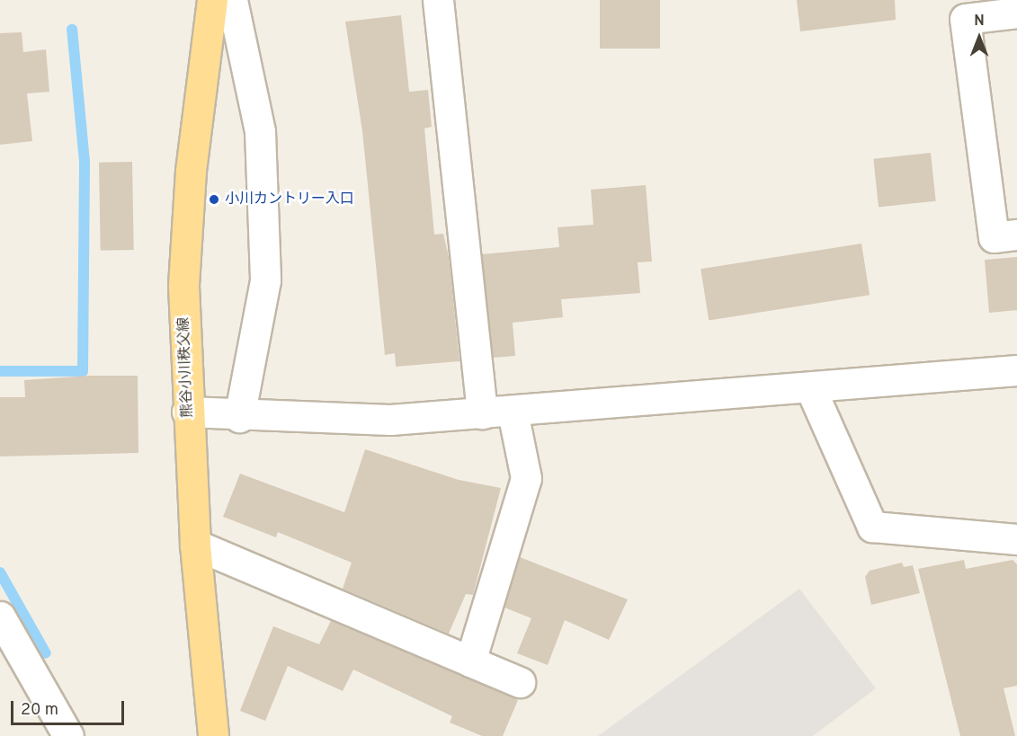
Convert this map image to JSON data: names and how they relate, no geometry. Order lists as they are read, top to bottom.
{
  "streets": {
    "main road": ["熊谷小川秩父線"]
  },
  "places": ["小川カントリー入口"],
  "scale_bar": "20 m",
  "north": "top"
}
